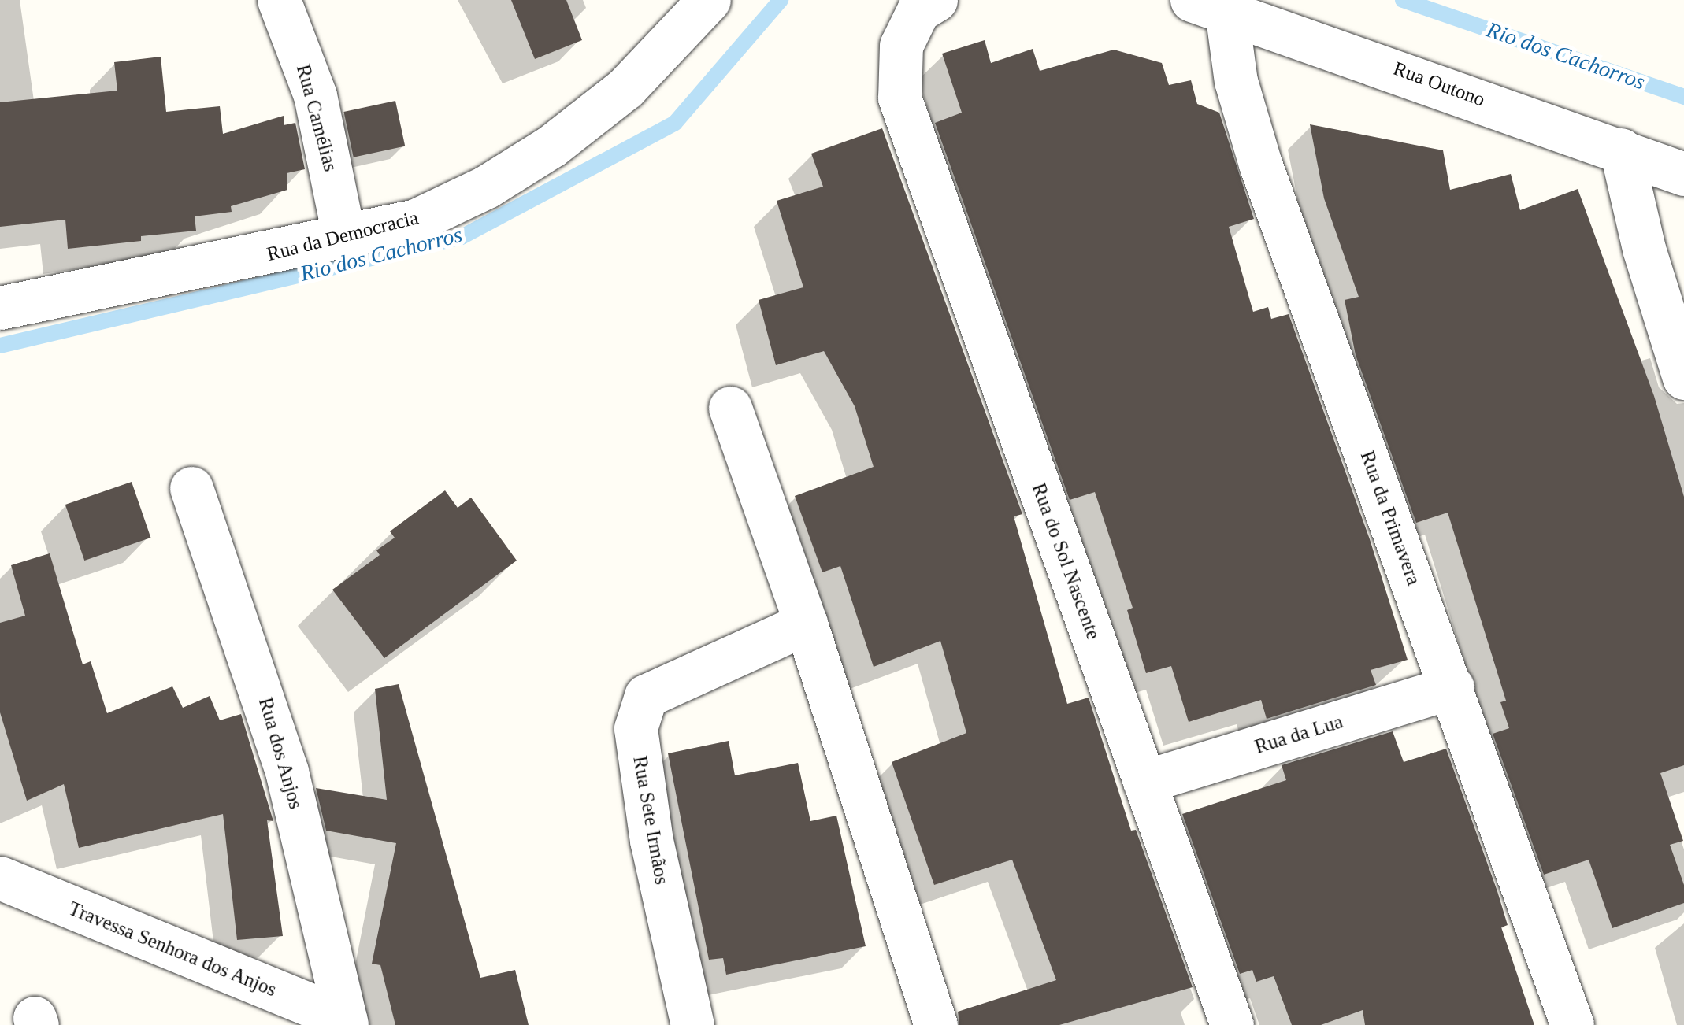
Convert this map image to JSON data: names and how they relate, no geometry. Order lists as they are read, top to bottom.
{
  "streets": {
    "street": [
      "Rua Outono",
      "Rua Camélias",
      "Rua da Democracia",
      "Rua da Primavera",
      "Rua do Sol Nascente",
      "Rua da Lua",
      "Rua dos Anjos",
      "Rua Sete Irmãos",
      "Travessa Senhora dos Anjos"
    ]
  },
  "crossings": [
    ["Rua Outono", "Rua da Primavera"],
    ["Rua Camélias", "Rua da Democracia"],
    ["Rua da Primavera", "Rua da Lua"],
    ["Rua do Sol Nascente", "Rua da Lua"],
    ["Rua dos Anjos", "Travessa Senhora dos Anjos"]
  ],
  "water": ["Rio dos Cachorros"]
}
